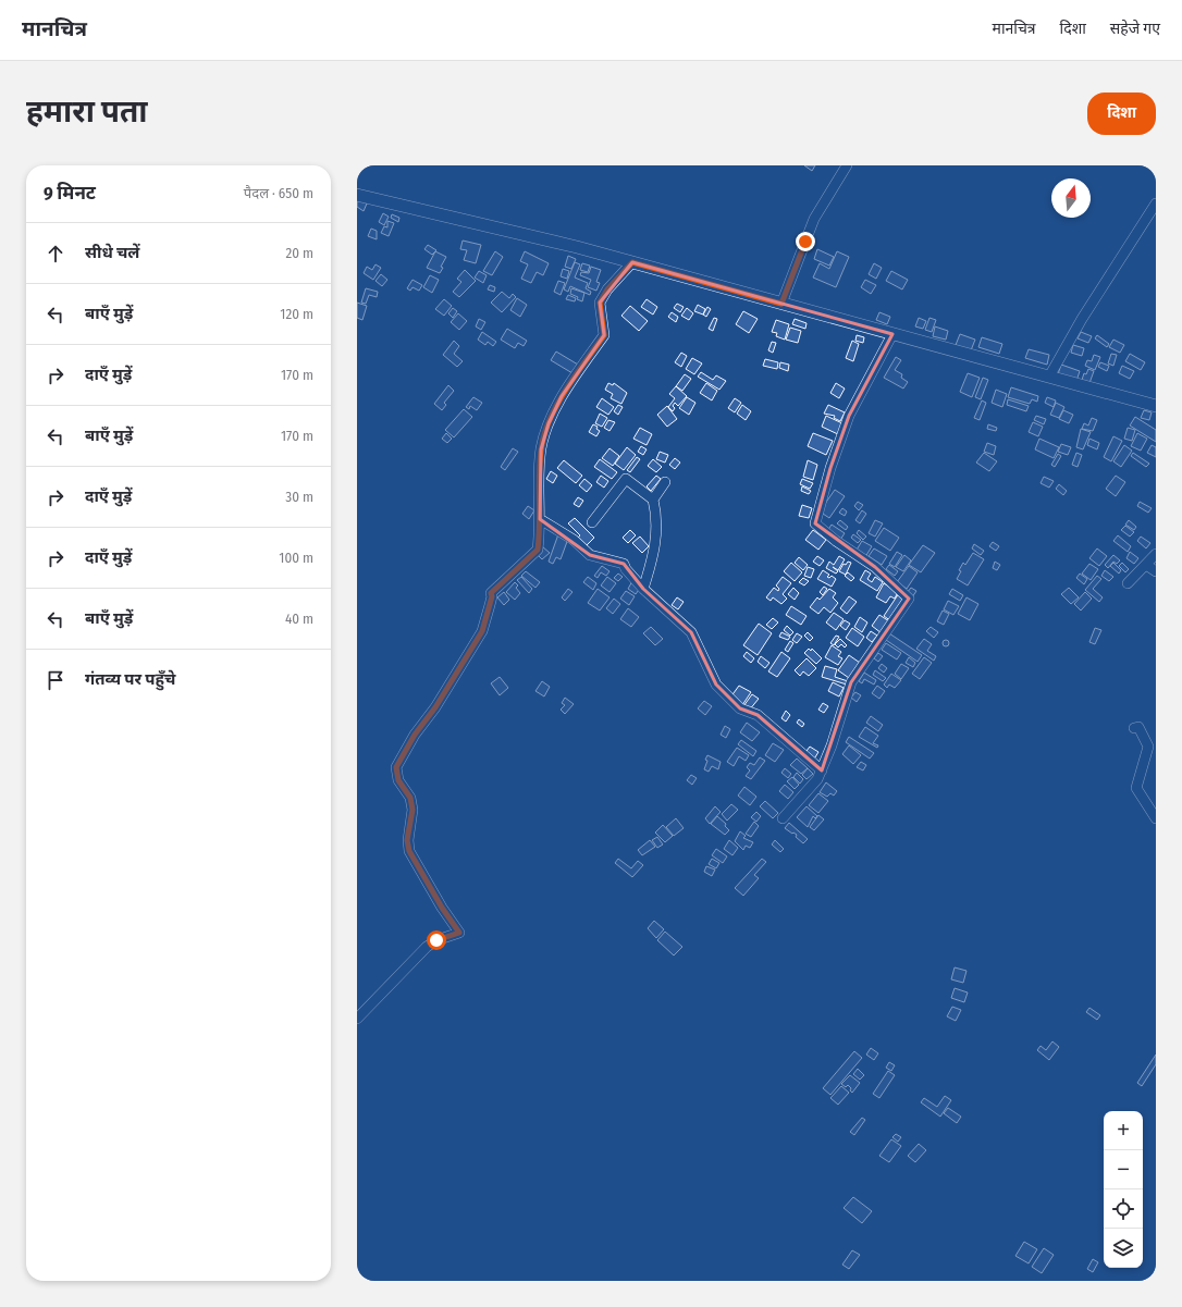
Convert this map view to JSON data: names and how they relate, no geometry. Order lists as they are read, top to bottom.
{
  "north": "top",
  "page": {
    "header": "मानचित्र",
    "nav": ["मानचित्र", "दिशा", "सहेजे गए"],
    "buttons": "दिशा",
    "title": "हमारा पता",
    "heading": ["9 मिनट", "पैदल · 650 m"],
    "list": [
      ["सीधे चलें", "20 m"],
      ["बाएँ मुड़ें", "120 m"],
      ["दाएँ मुड़ें", "170 m"],
      ["बाएँ मुड़ें", "170 m"],
      ["दाएँ मुड़ें", "30 m"],
      ["दाएँ मुड़ें", "100 m"],
      ["बाएँ मुड़ें", "40 m"],
      "गंतव्य पर पहुँचे"
    ],
    "map_buttons": ["+", "−"]
  }
}
